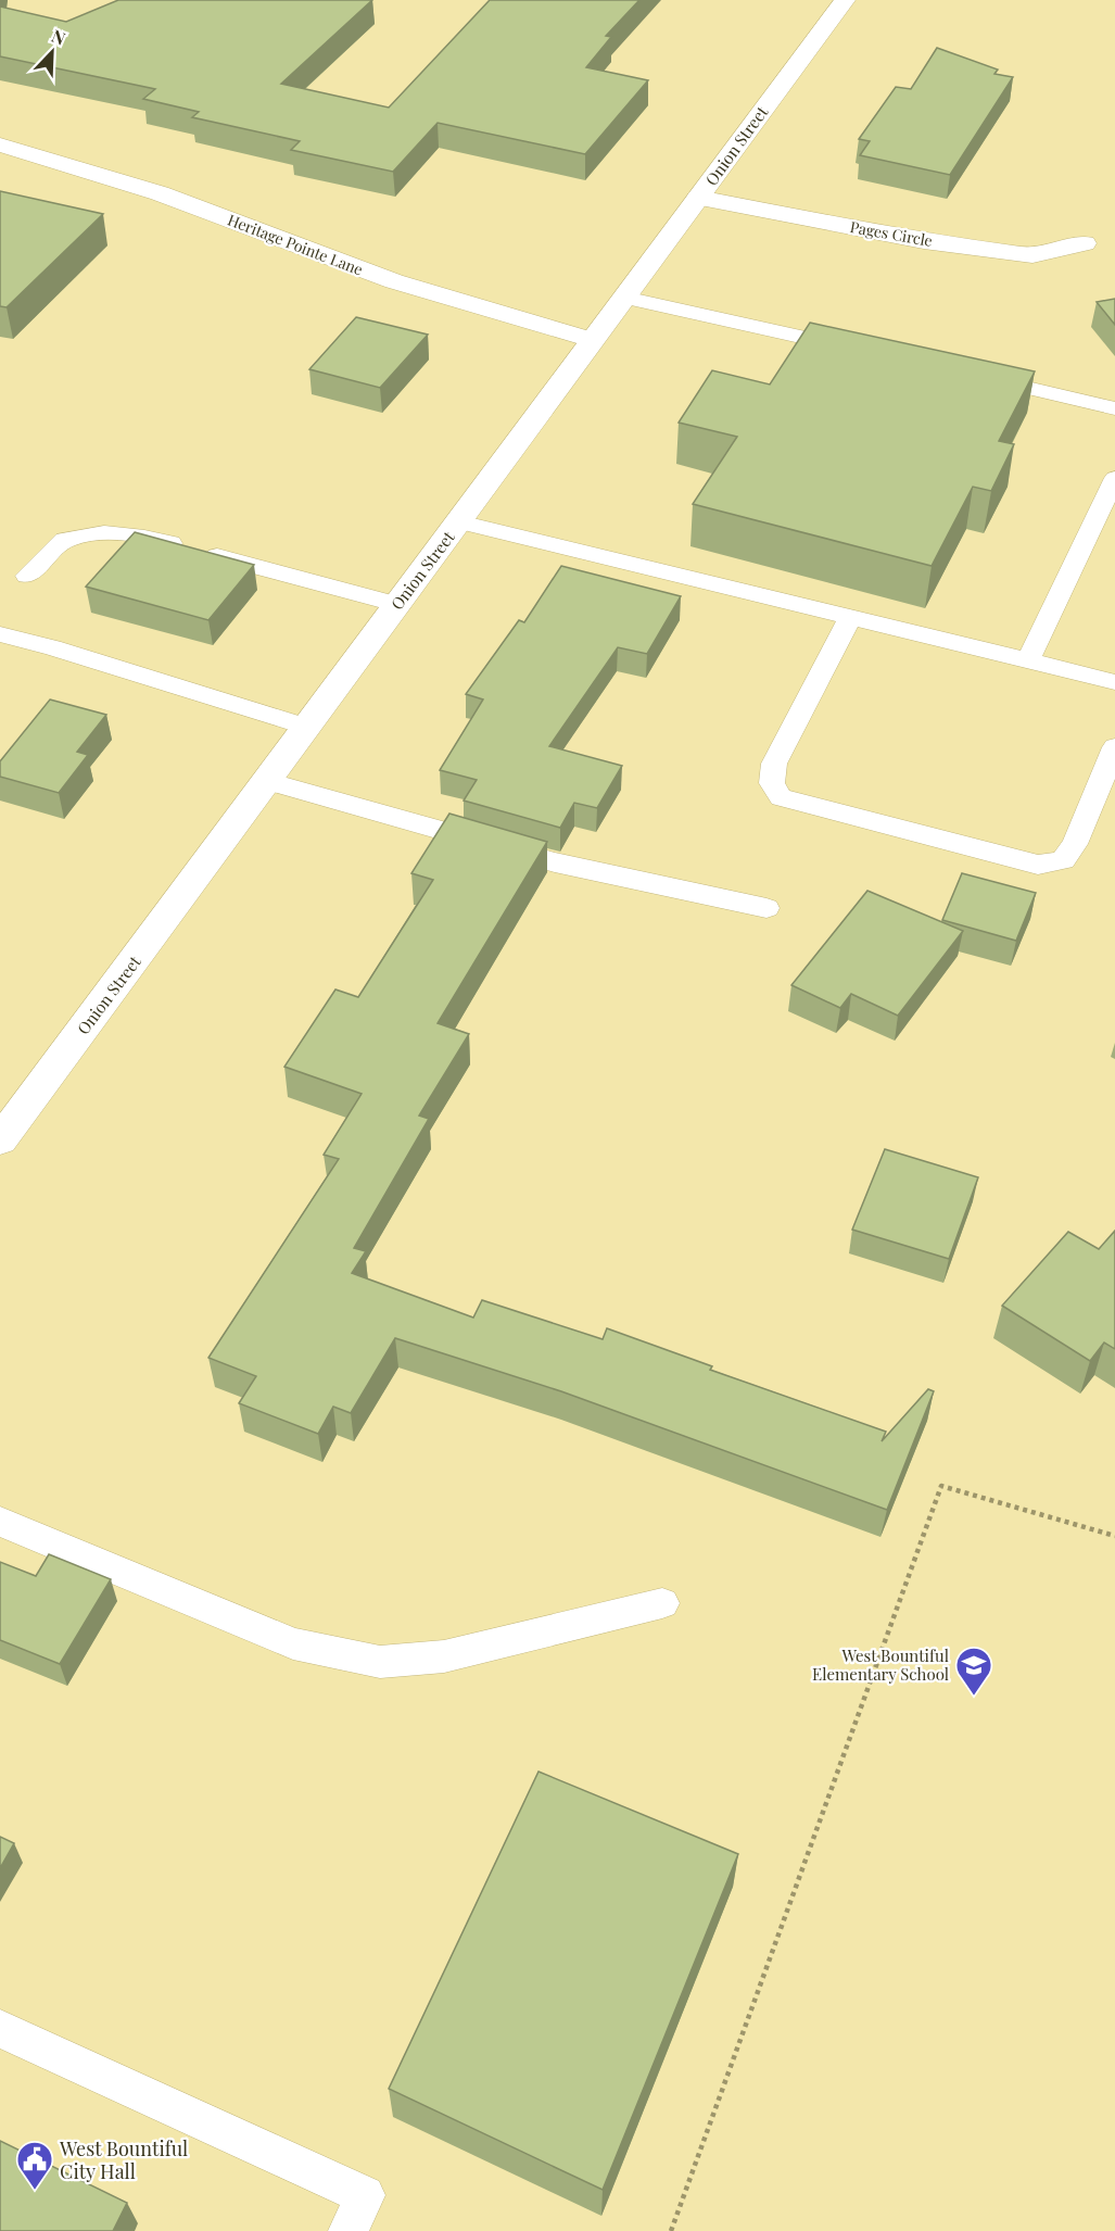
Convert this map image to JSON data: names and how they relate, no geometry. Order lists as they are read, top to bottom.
{
  "streets": {
    "street": ["Onion Street", "Pages Circle", "Heritage Pointe Lane"]
  },
  "crossings": [
    ["Onion Street", "Pages Circle"],
    ["Onion Street", "Heritage Pointe Lane"]
  ],
  "places": {
    "school or university": ["West Bountiful Elementary School"],
    "public building": ["West Bountiful City Hall"]
  },
  "north": "top right"
}
